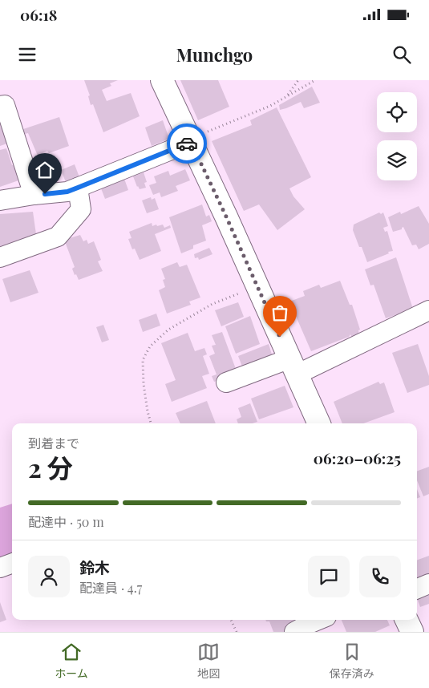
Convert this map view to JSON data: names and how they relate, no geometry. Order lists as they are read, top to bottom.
{
  "page": {
    "status": "06:18",
    "header": "Munchgo",
    "heading": ["2 分", "到着まで", "06:20–06:25"],
    "panel": ["鈴木", "配達員 · 4.7"],
    "bar": "配達中 · 50 m",
    "tabs": ["ホーム", "地図", "保存済み"]
  }
}
